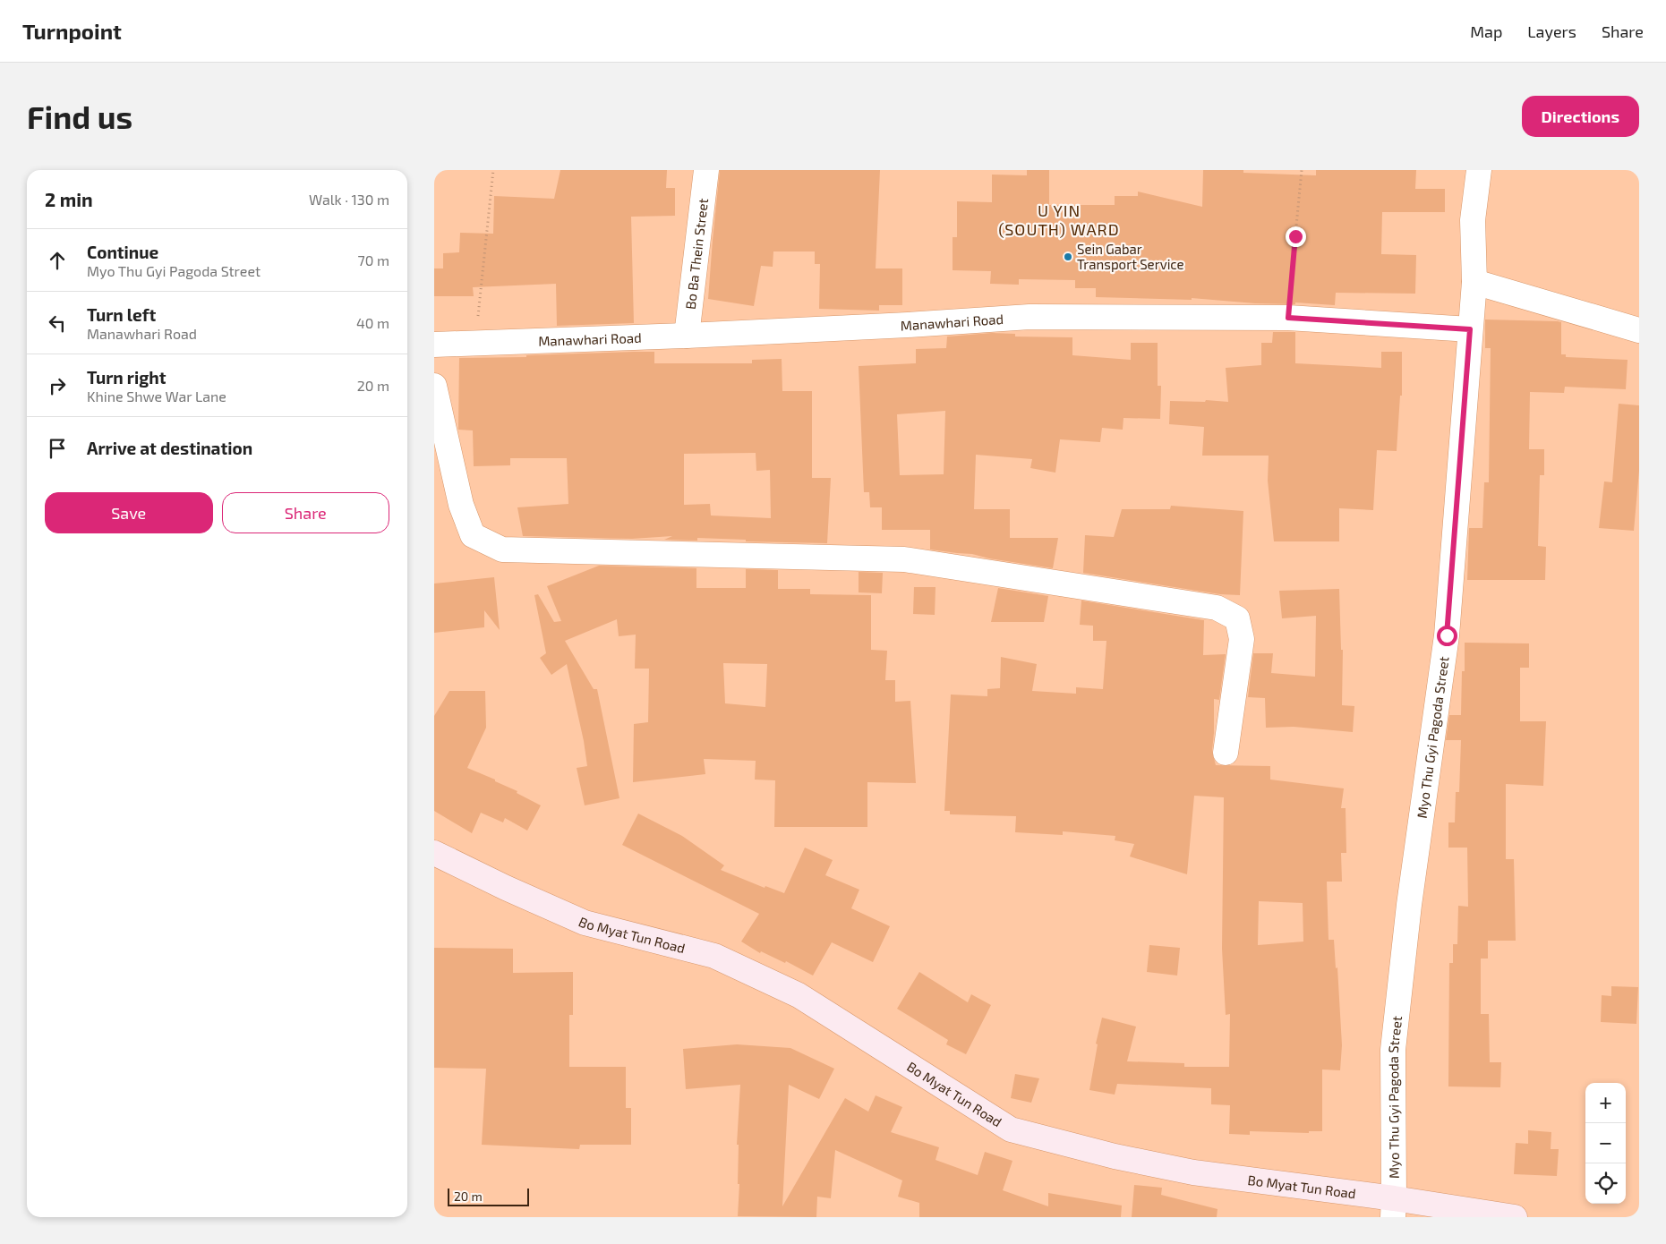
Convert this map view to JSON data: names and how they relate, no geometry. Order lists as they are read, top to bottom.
{
  "streets": {
    "main road": ["Bo Myat Tun Road"],
    "street": ["Bo Ba Thein Street", "Manawhari Road", "Myo Thu Gyi Pagoda Street"]
  },
  "crossings": [
    ["Bo Ba Thein Street", "Manawhari Road"],
    ["Manawhari Road", "Myo Thu Gyi Pagoda Street"],
    ["Myo Thu Gyi Pagoda Street", "Bo Myat Tun Road"]
  ],
  "districts": ["U YIN (SOUTH) WARD"],
  "places": ["Sein Gabar Transport Service"],
  "scale_bar": "20 m",
  "page": {
    "header": "Turnpoint",
    "nav": ["Map", "Layers", "Share"],
    "buttons": [
      "Directions",
      ["Save", "Share"]
    ],
    "title": "Find us",
    "heading": ["2 min", "Walk · 130 m"],
    "list": [
      ["Continue", "Myo Thu Gyi Pagoda Street", "70 m"],
      ["Turn left", "Manawhari Road", "40 m"],
      ["Turn right", "Khine Shwe War Lane", "20 m"],
      "Arrive at destination"
    ],
    "map_buttons": ["+", "−"],
    "scale": "20 m"
  }
}
